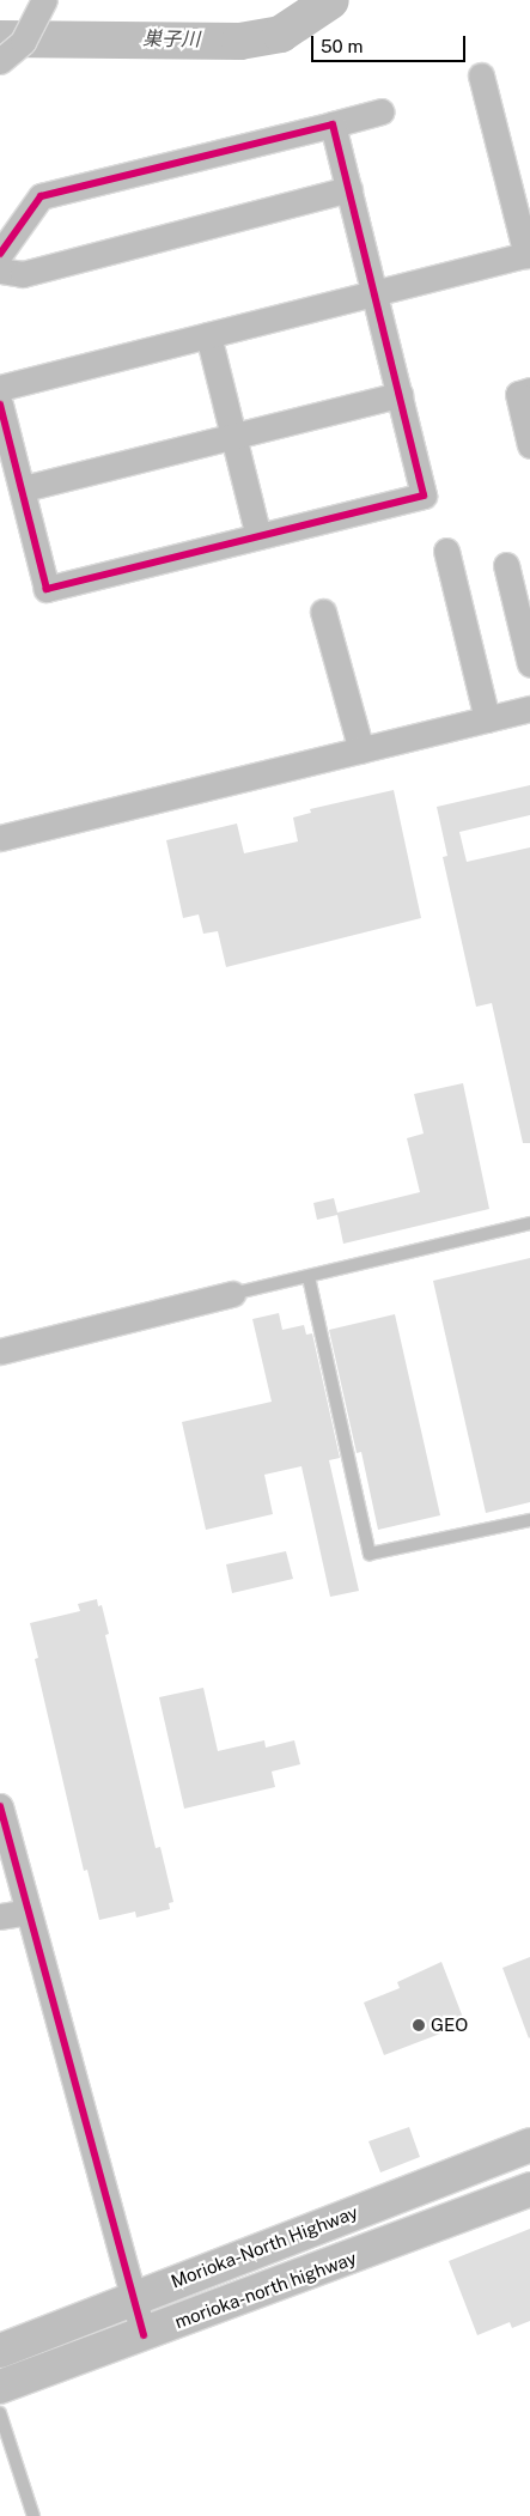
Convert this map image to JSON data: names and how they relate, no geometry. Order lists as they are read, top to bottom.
{
  "streets": {
    "highway": ["Morioka-North Highway", "morioka-north highway"]
  },
  "water": ["巣子川"],
  "places": ["GEO"],
  "scale_bar": "50 m"
}
